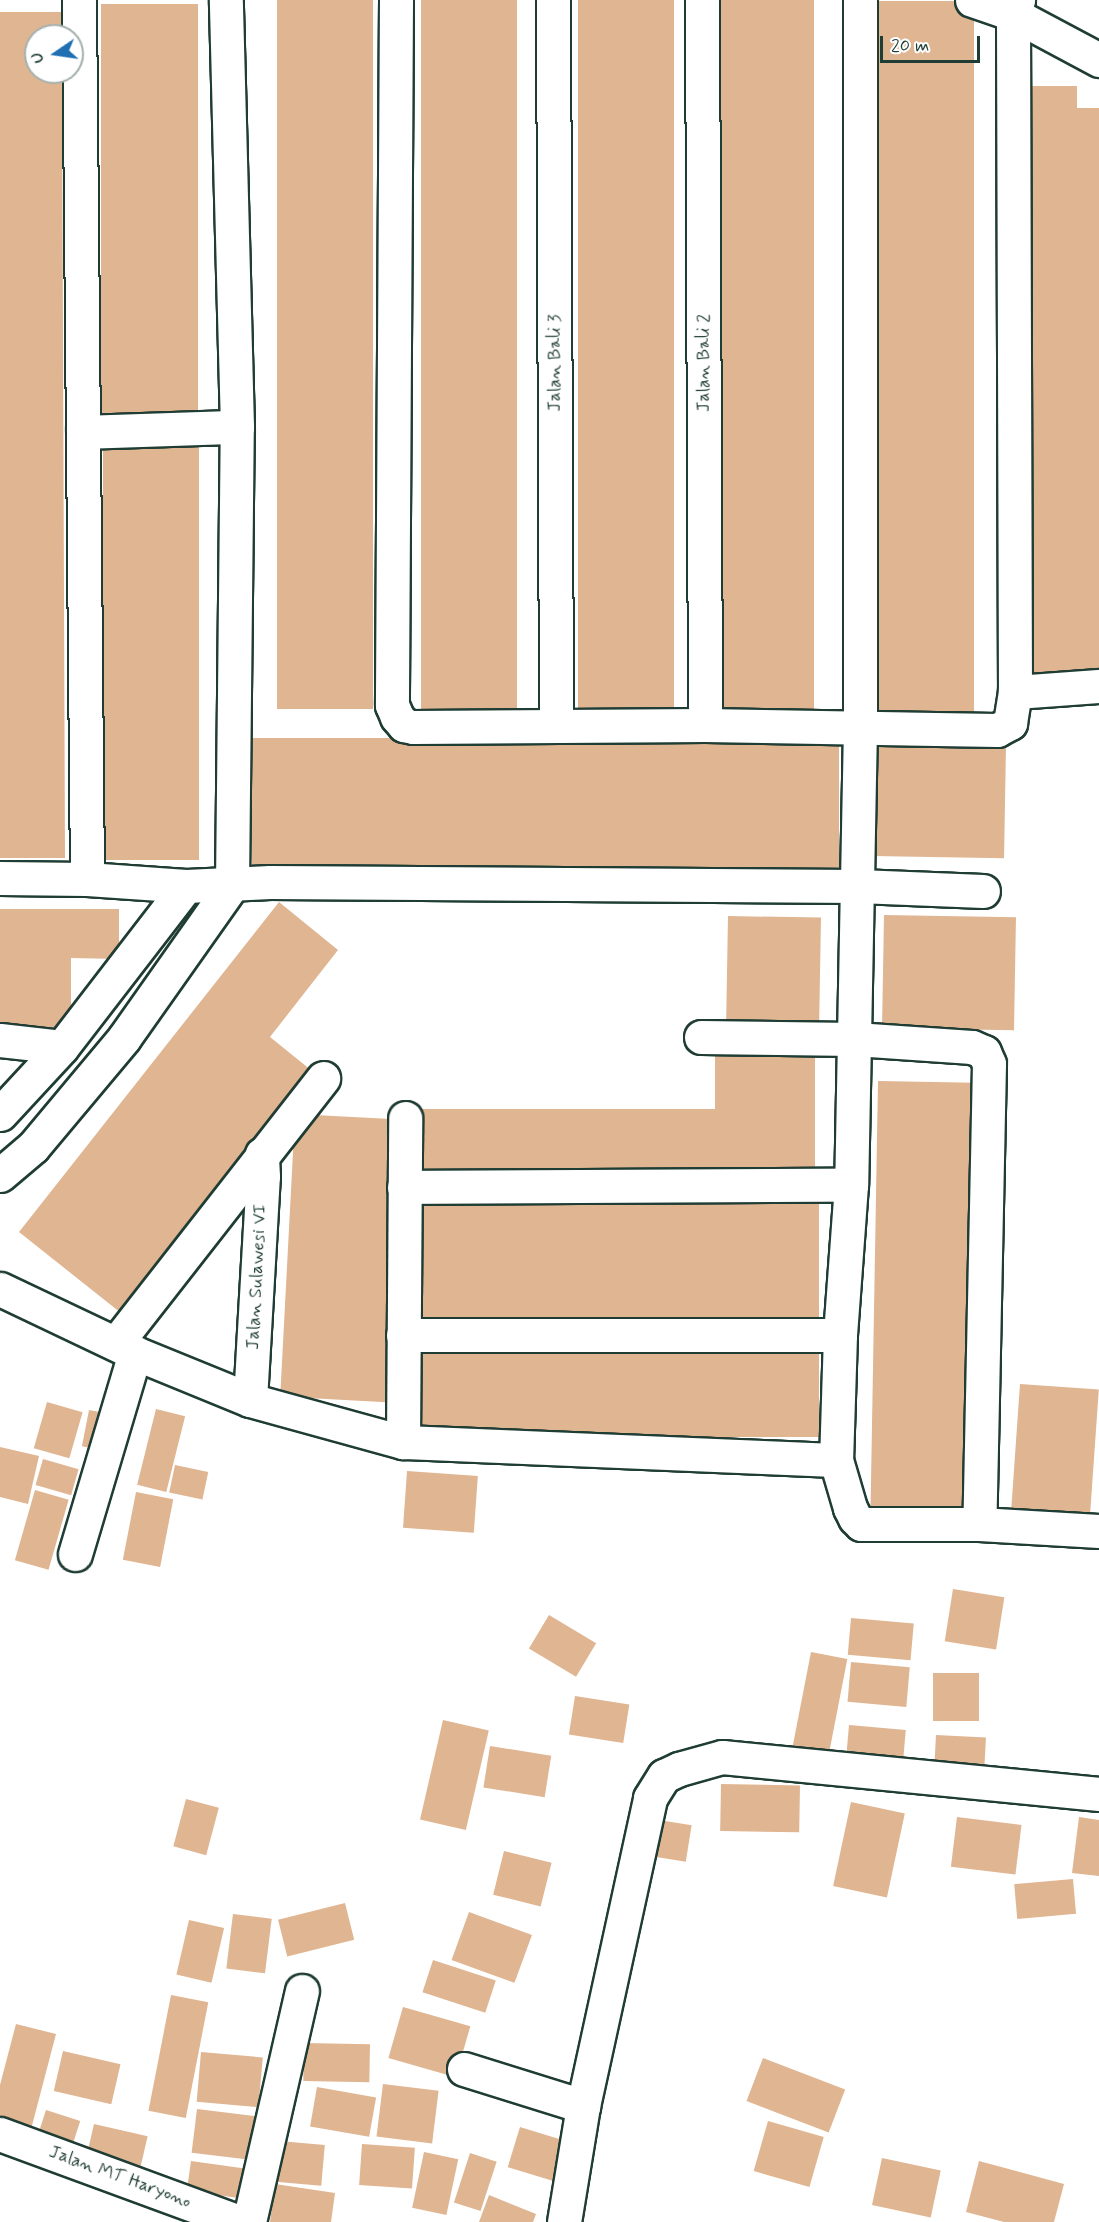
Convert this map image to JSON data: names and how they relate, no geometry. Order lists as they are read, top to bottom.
{
  "streets": {
    "street": [
      "Jalan Bali 3",
      "Jalan Bali 2",
      "Jalan Sulawesi VI",
      "Jalan MT Haryono"
    ]
  },
  "scale_bar": "20 m",
  "north": "left"
}
